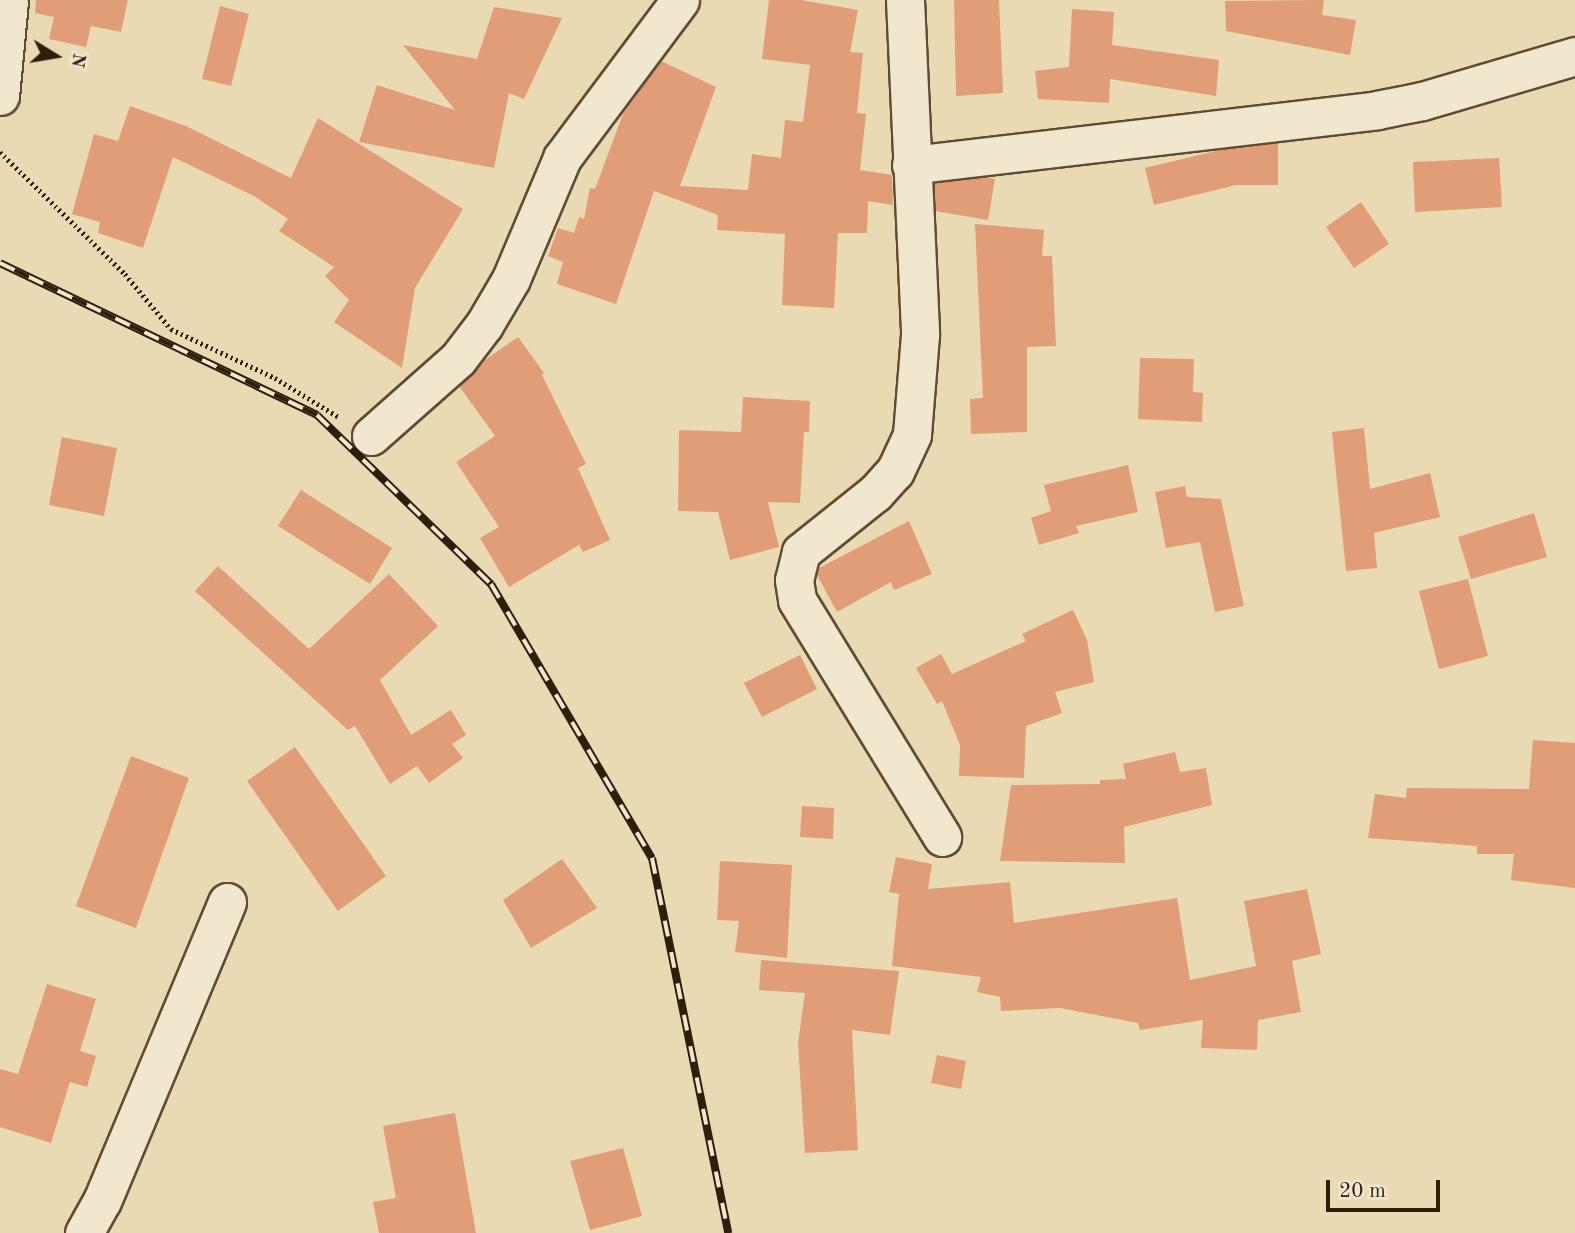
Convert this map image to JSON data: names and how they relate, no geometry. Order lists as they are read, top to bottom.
{
  "scale_bar": "20 m",
  "north": "right"
}
